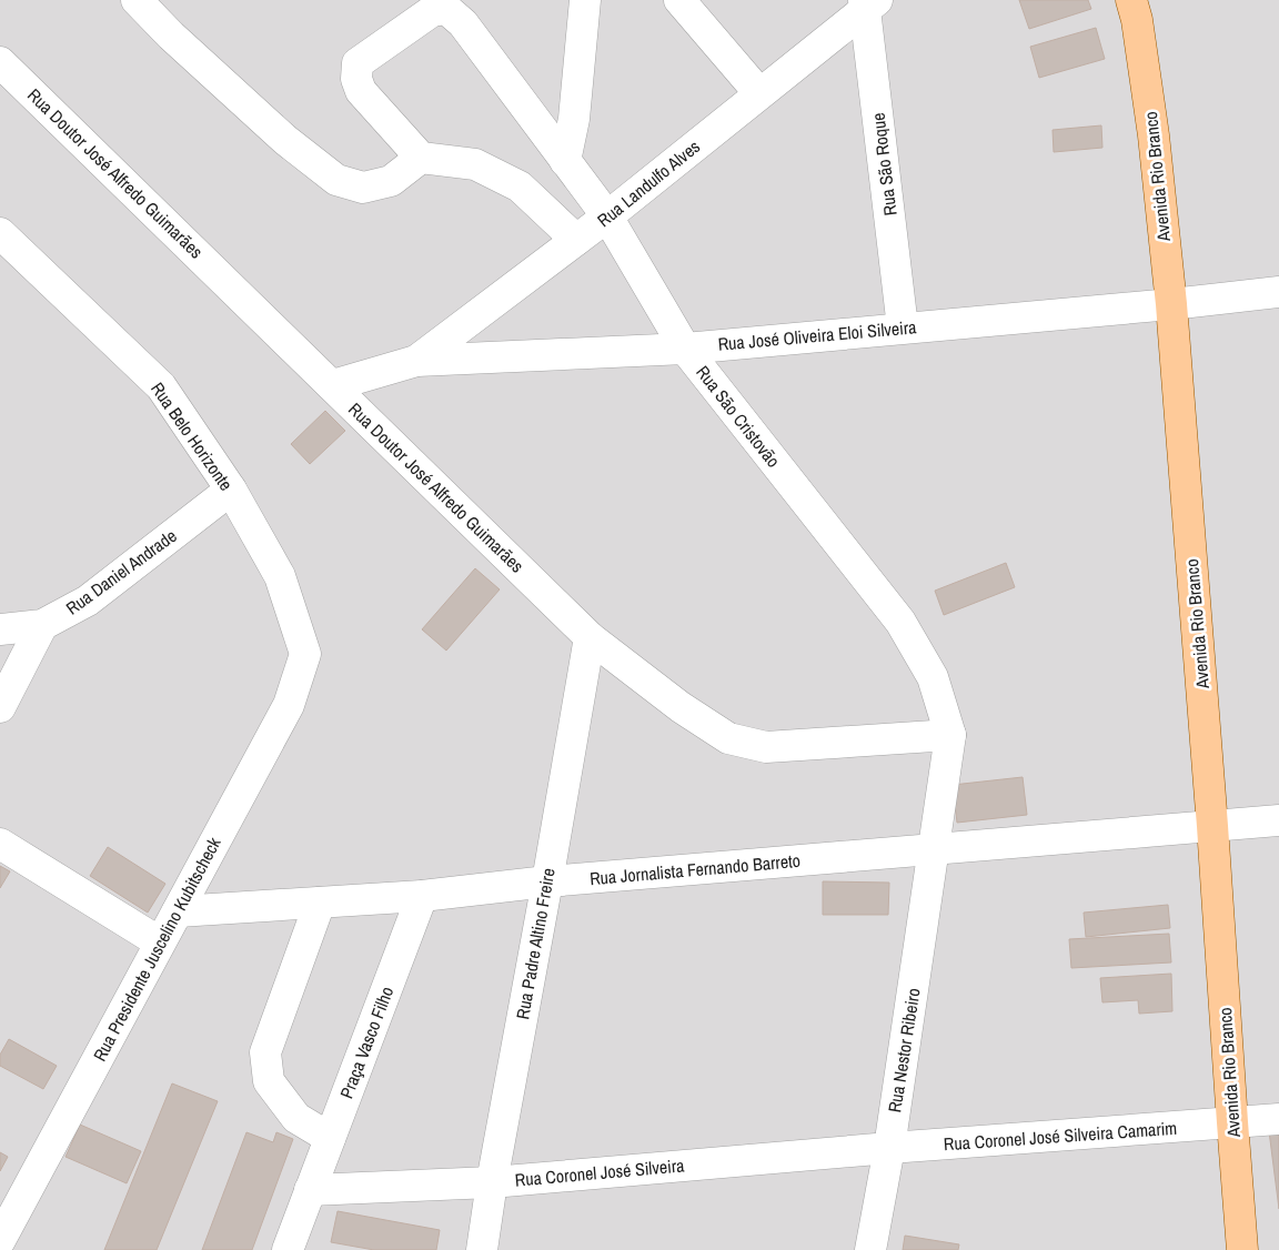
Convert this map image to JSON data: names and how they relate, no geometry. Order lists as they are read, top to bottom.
{
  "streets": {
    "main road": ["Avenida Rio Branco"],
    "street": [
      "Rua São Roque",
      "Rua Doutor José Alfredo Guimarães",
      "Rua Landulfo Alves",
      "Rua José Oliveira Eloi Silveira",
      "Rua São Cristovão",
      "Rua Belo Horizonte",
      "Rua Daniel Andrade",
      "Rua Jornalista Fernando Barreto",
      "Rua Padre Altino Freire",
      "Rua Presidente Juscelino Kubitscheck",
      "Praça Vasco Filho",
      "Rua Nestor Ribeiro",
      "Rua Coronel José Silveira Camarim",
      "Rua Coronel José Silveira"
    ]
  },
  "crossings": [
    ["Rua São Roque", "Rua Landulfo Alves"],
    ["Rua São Roque", "Rua José Oliveira Eloi Silveira"],
    ["Rua Doutor José Alfredo Guimarães", "Rua José Oliveira Eloi Silveira"],
    ["Rua Doutor José Alfredo Guimarães", "Rua São Cristovão"],
    ["Rua Doutor José Alfredo Guimarães", "Rua Padre Altino Freire"],
    ["Avenida Rio Branco", "Rua José Oliveira Eloi Silveira"],
    ["Avenida Rio Branco", "Rua Jornalista Fernando Barreto"],
    ["Avenida Rio Branco", "Rua Coronel José Silveira Camarim"],
    ["Rua Landulfo Alves", "Rua José Oliveira Eloi Silveira"],
    ["Rua Landulfo Alves", "Rua São Cristovão"],
    ["Rua José Oliveira Eloi Silveira", "Rua São Cristovão"],
    ["Rua São Cristovão", "Rua Jornalista Fernando Barreto"],
    ["Rua São Cristovão", "Rua Nestor Ribeiro"],
    ["Rua Belo Horizonte", "Rua Daniel Andrade"],
    ["Rua Belo Horizonte", "Rua Presidente Juscelino Kubitscheck"],
    ["Rua Jornalista Fernando Barreto", "Rua Padre Altino Freire"],
    ["Rua Jornalista Fernando Barreto", "Rua Presidente Juscelino Kubitscheck"],
    ["Rua Jornalista Fernando Barreto", "Praça Vasco Filho"],
    ["Rua Jornalista Fernando Barreto", "Rua Nestor Ribeiro"],
    ["Rua Padre Altino Freire", "Rua Coronel José Silveira"],
    ["Praça Vasco Filho", "Rua Coronel José Silveira"],
    ["Rua Nestor Ribeiro", "Rua Coronel José Silveira Camarim"],
    ["Rua Nestor Ribeiro", "Rua Coronel José Silveira"],
    ["Rua Coronel José Silveira Camarim", "Rua Coronel José Silveira"]
  ]
}
